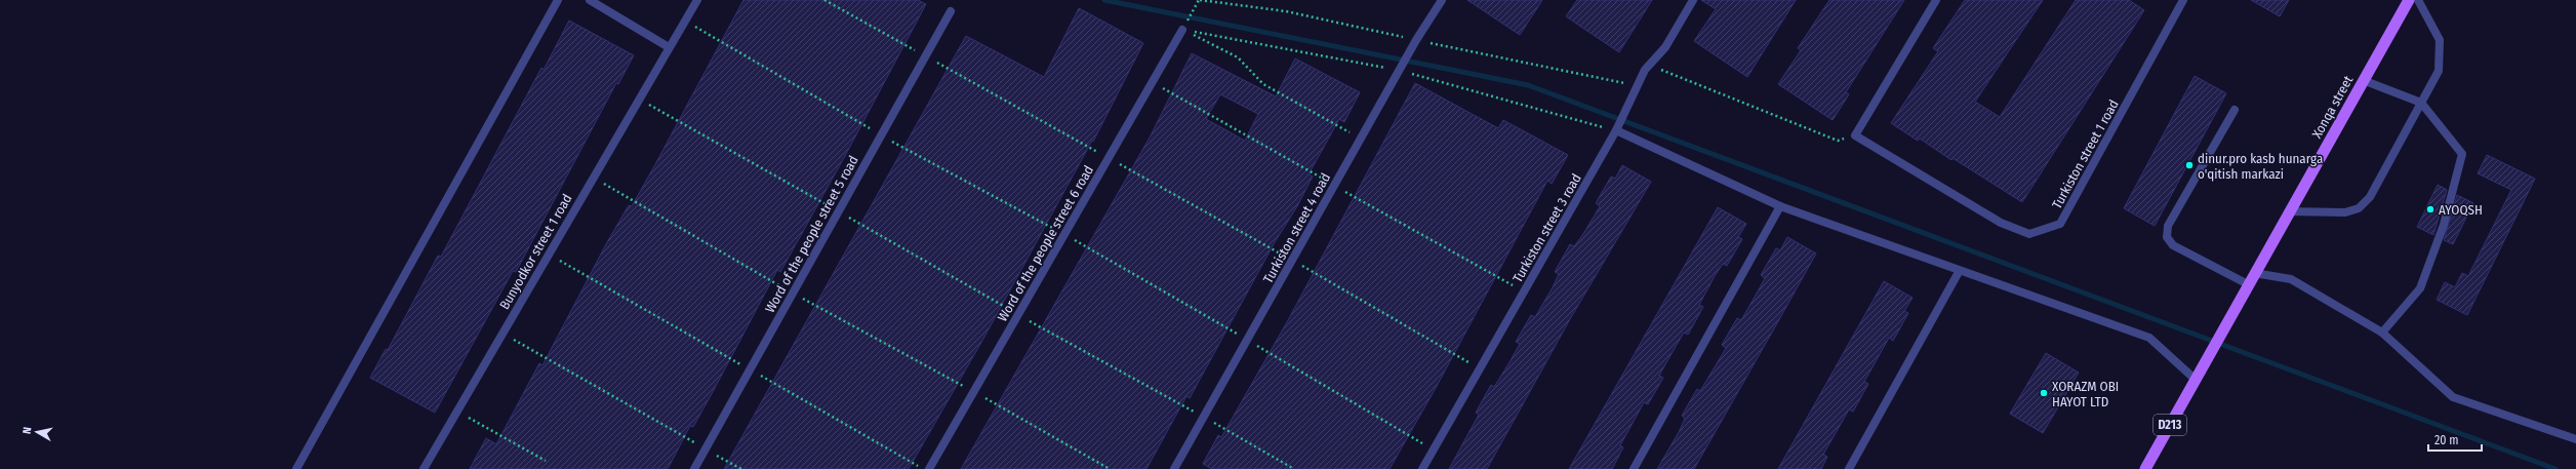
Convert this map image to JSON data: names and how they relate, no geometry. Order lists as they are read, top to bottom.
{
  "streets": {
    "main road": ["Xonqa street", "D213"],
    "street": [
      "Turkiston street 1 road",
      "Turkiston street 4 road",
      "Turkiston street 3 road",
      "Word of the people street 5 road",
      "Word of the people street 6 road",
      "Bunyodkor street 1 road"
    ]
  },
  "crossings": [
    ["Xonqa street", "D213"]
  ],
  "places": ["dinur.pro kasb hunarga o'qitish markazi", "AYOQSH", "XORAZM OBI HAYOT LTD"],
  "scale_bar": "20 m",
  "north": "left"
}
